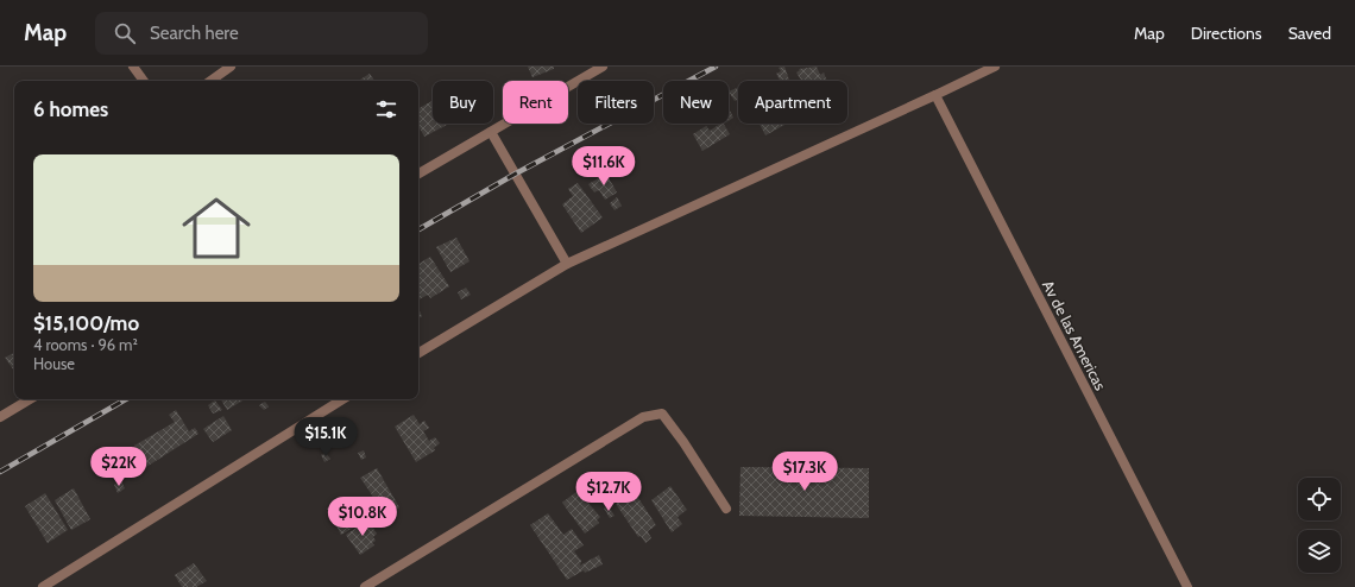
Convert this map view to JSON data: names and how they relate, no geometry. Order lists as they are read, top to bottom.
{
  "streets": {
    "street": ["Av de las Americas"]
  },
  "page": {
    "header": "Map",
    "search": "Search here",
    "nav": ["Map", "Directions", "Saved"],
    "chip": [
      "Buy",
      "Rent",
      "Filters",
      "New",
      "Apartment"
    ],
    "heading": "6 homes",
    "list": [
      {
        "name": "$15,100/mo",
        "note": "4 rooms · 96 m² · House"
      }
    ],
    "price": [
      "$11.6K",
      "$15.1K",
      "$22K",
      "$17.3K",
      "$12.7K",
      "$10.8K"
    ]
  }
}
